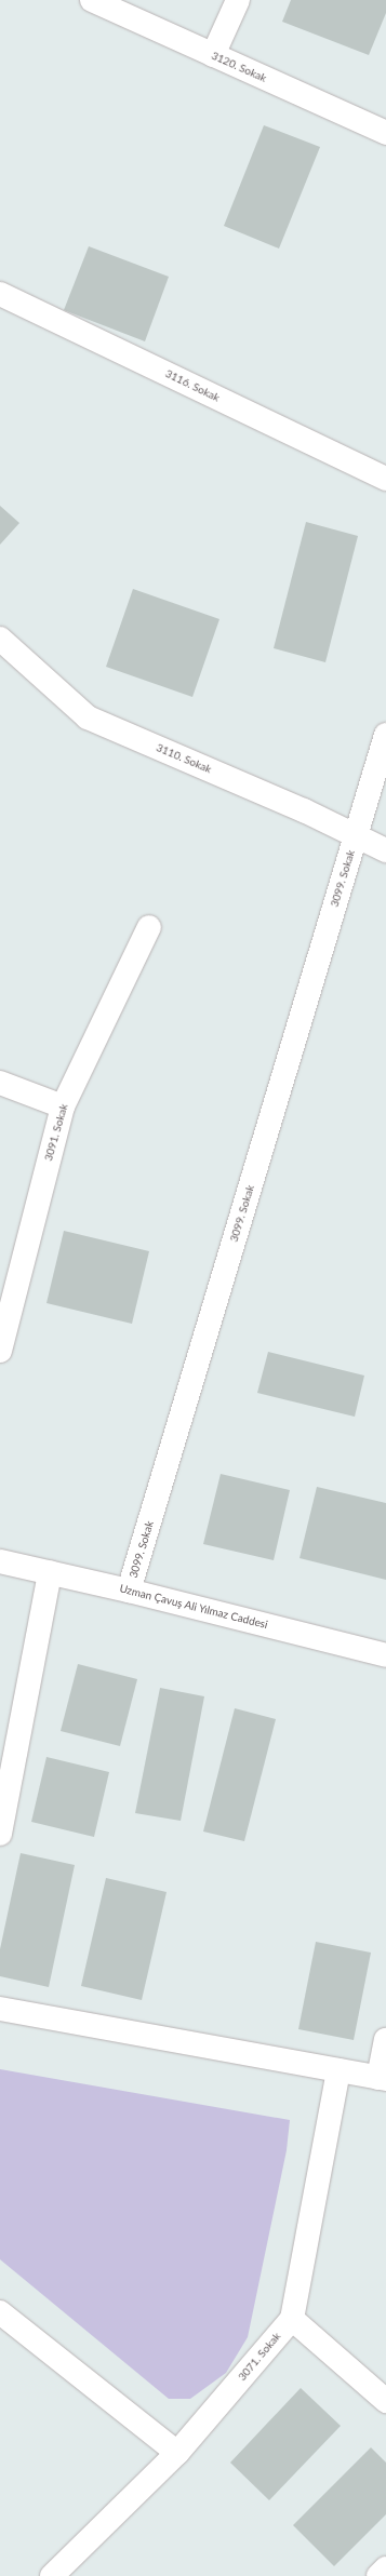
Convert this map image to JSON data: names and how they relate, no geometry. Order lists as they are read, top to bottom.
{
  "streets": {
    "street": [
      "3120. Sokak",
      "3116. Sokak",
      "3110. Sokak",
      "3099. Sokak",
      "3091. Sokak",
      "Uzman Çavuş Ali Yılmaz Caddesi",
      "3071. Sokak"
    ]
  },
  "crossings": [
    ["3110. Sokak", "3099. Sokak"],
    ["3099. Sokak", "Uzman Çavuş Ali Yılmaz Caddesi"]
  ]
}
